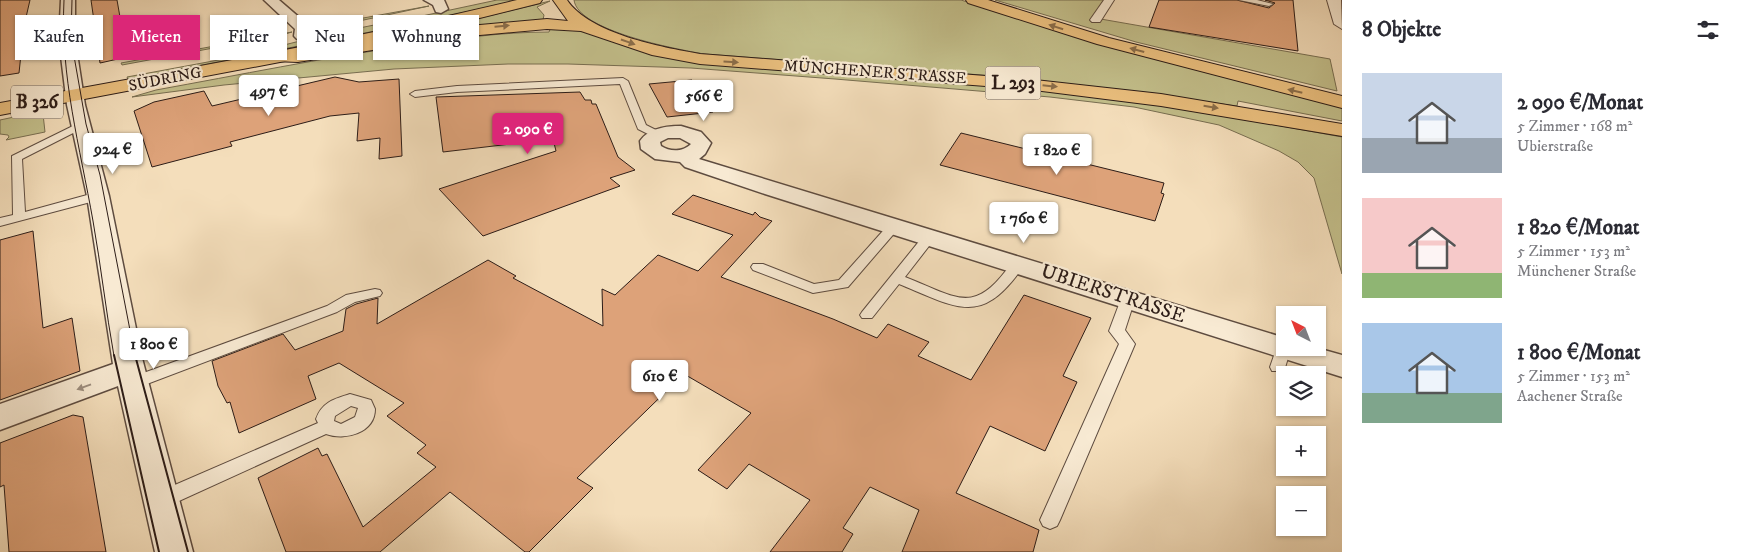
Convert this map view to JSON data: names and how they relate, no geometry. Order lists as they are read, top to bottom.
{
  "streets": {
    "main road": [
      "MÜNCHENER STRASSE",
      "SÜDRING",
      "L 293",
      "B 326"
    ],
    "street": ["UBIERSTRASSE"]
  },
  "north": "top left",
  "page": {
    "heading": "8 Objekte",
    "chip": [
      "Kaufen",
      "Mieten",
      "Filter",
      "Neu",
      "Wohnung"
    ],
    "list": [
      {
        "name": "2 090 €/Monat",
        "note": "5 Zimmer · 168 m² · Ubierstraße"
      },
      {
        "name": "1 820 €/Monat",
        "note": "5 Zimmer · 153 m² · Münchener Straße"
      },
      {
        "name": "1 800 €/Monat",
        "note": "5 Zimmer · 153 m² · Aachener Straße"
      }
    ],
    "price": [
      "497 €",
      "566 €",
      "2 090 €",
      "924 €",
      "1 820 €",
      "1 760 €",
      "1 800 €",
      "610 €"
    ],
    "map_buttons": ["+", "−"]
  }
}
